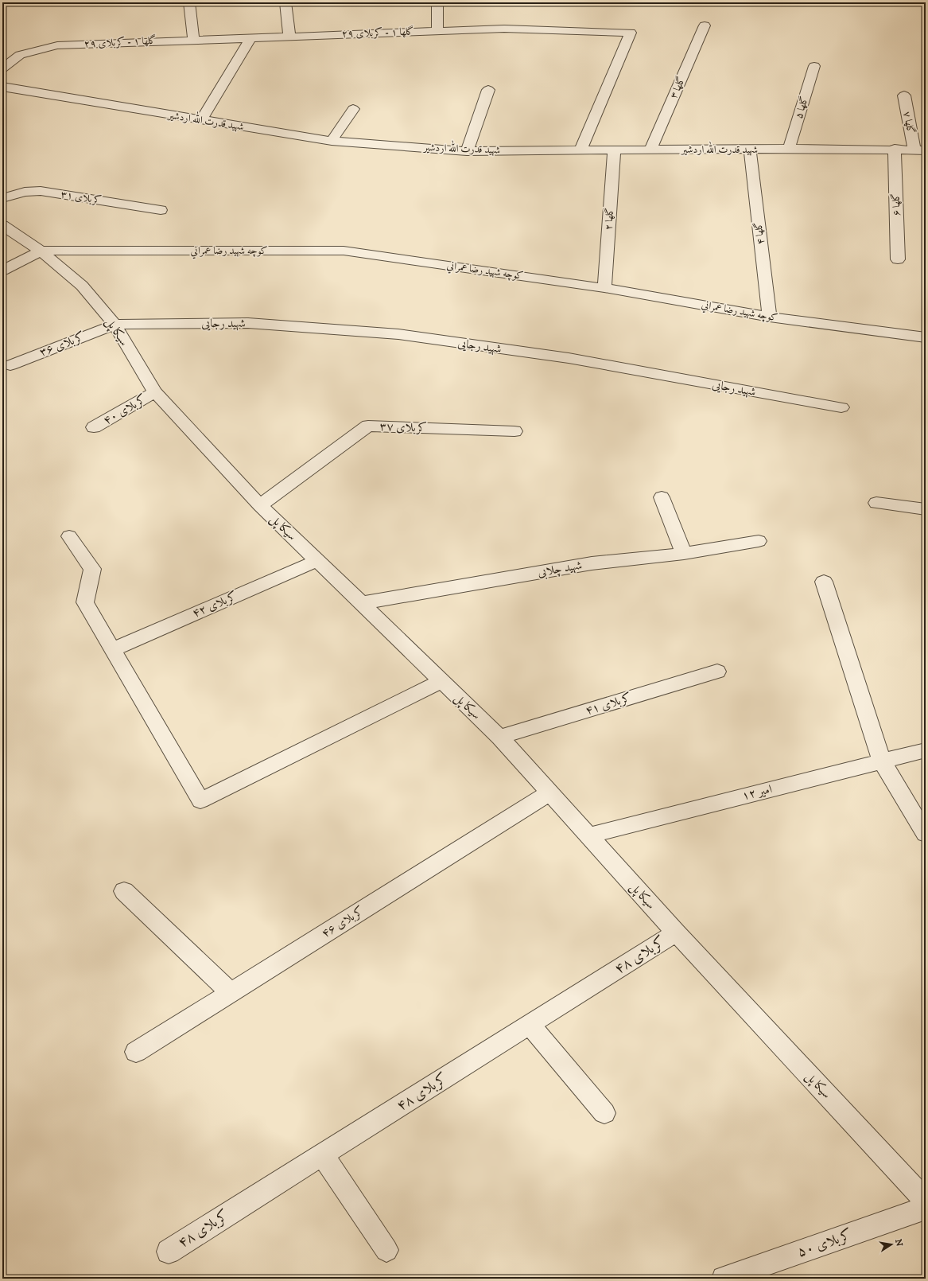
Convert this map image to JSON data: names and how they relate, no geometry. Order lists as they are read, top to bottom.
{
  "streets": {
    "street": [
      "گلها ۱ - کربلای ۲۹",
      "گلها ۳",
      "گلها ۵",
      "شهید قدرت الله اردشیر",
      "گلها ۷",
      "کربلای ۳۱",
      "گلها ۶",
      "گلها ۲",
      "گلها ۴",
      "كوچه شهيد رضا عمراني",
      "شهید رجایی",
      "سیکا پل",
      "کربلای ۳۶",
      "کربلای ۴۰",
      "کربلای ۳۷",
      "شهید چلابی",
      "کربلای ۴۲",
      "کربلای ۴۱",
      "امير ۱۲",
      "کربلای ۴۶",
      "کربلای ۴۸",
      "کربلای ۵۰"
    ]
  },
  "crossings": [
    ["گلها ۱ - کربلای ۲۹", "شهید قدرت الله اردشیر"],
    ["گلها ۳", "شهید قدرت الله اردشیر"],
    ["گلها ۵", "شهید قدرت الله اردشیر"],
    ["شهید قدرت الله اردشیر", "گلها ۷"],
    ["شهید قدرت الله اردشیر", "گلها ۶"],
    ["شهید قدرت الله اردشیر", "گلها ۲"],
    ["شهید قدرت الله اردشیر", "گلها ۴"],
    ["گلها ۲", "كوچه شهيد رضا عمراني"],
    ["گلها ۴", "كوچه شهيد رضا عمراني"],
    ["كوچه شهيد رضا عمراني", "سیکا پل"],
    ["شهید رجایی", "سیکا پل"],
    ["شهید رجایی", "کربلای ۳۶"],
    ["سیکا پل", "کربلای ۳۶"],
    ["سیکا پل", "کربلای ۴۰"],
    ["سیکا پل", "کربلای ۳۷"],
    ["سیکا پل", "شهید چلابی"],
    ["سیکا پل", "کربلای ۴۲"],
    ["سیکا پل", "کربلای ۴۱"],
    ["سیکا پل", "امير ۱۲"],
    ["سیکا پل", "کربلای ۴۶"],
    ["سیکا پل", "کربلای ۴۸"]
  ],
  "north": "right"
}
